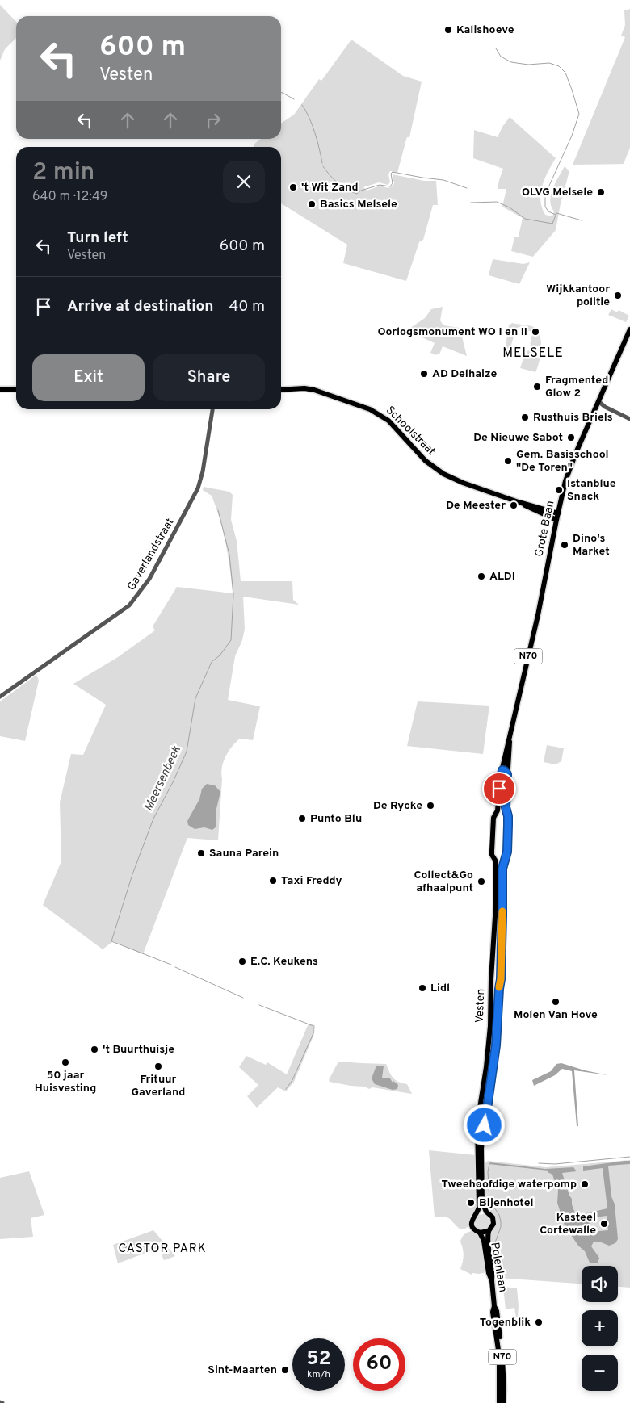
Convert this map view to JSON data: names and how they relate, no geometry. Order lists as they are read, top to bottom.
{
  "streets": {
    "main road": [
      "Schoolstraat",
      "Grote Baan",
      "N70",
      "Vesten",
      "Polenlaan"
    ],
    "street": ["Gaverlandstraat"]
  },
  "crossings": [
    ["Schoolstraat", "Grote Baan"],
    ["Grote Baan", "Vesten"],
    ["N70", "Vesten"],
    ["N70", "Polenlaan"],
    ["Vesten", "Polenlaan"]
  ],
  "districts": ["MELSELE", "CASTOR PARK"],
  "water": ["Meersenbeek"],
  "places": [
    "Kalishoeve",
    "'t Wit Zand",
    "OLVG Melsele",
    "Basics Melsele",
    "Wijkkantoor politie",
    "Oorlogsmonument WO I en II",
    "AD Delhaize",
    "Fragmented Glow 2",
    "Rusthuis Briels",
    "De Nieuwe Sabot",
    "Gem. Basisschool \"De Toren\"",
    "Istanblue Snack",
    "De Meester",
    "Dino's Market",
    "ALDI",
    "De Rycke",
    "Punto Blu",
    "Sauna Parein",
    "Taxi Freddy",
    "Collect&Go afhaalpunt",
    "E.C. Keukens",
    "Lidl",
    "Molen Van Hove",
    "'t Buurthuisje",
    "50 jaar Huisvesting",
    "Frituur Gaverland",
    "Tweehoofdige waterpomp",
    "Bijenhotel",
    "Kasteel Cortewalle",
    "Togenblik",
    "Sint-Maarten"
  ],
  "page": {
    "turn": ["600 m", "Vesten"],
    "heading": ["2 min", "640 m · 12:49"],
    "list": [
      {
        "name": "Turn left",
        "note": "Vesten",
        "value": "600 m"
      },
      {
        "name": "Arrive at destination",
        "value": "40 m"
      }
    ],
    "buttons": ["Exit", "Share"],
    "map_buttons": ["+", "−"],
    "speed": "52 km/h",
    "limit": "60"
  }
}
